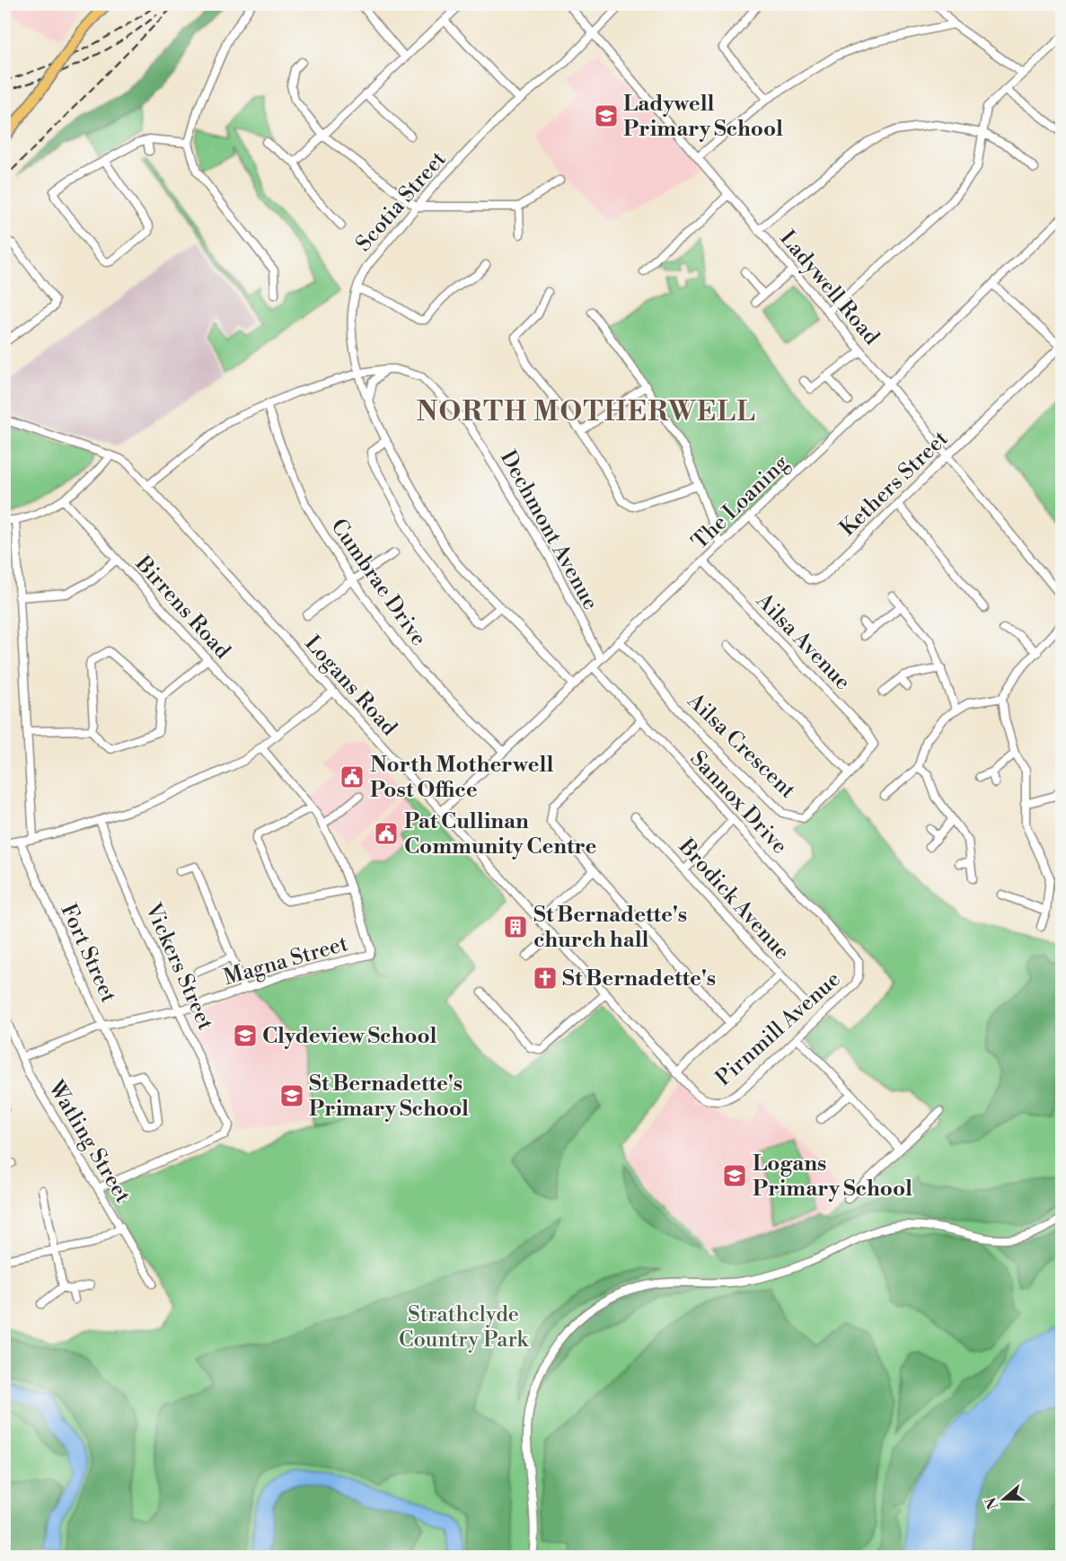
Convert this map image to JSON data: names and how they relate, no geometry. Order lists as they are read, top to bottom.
{
  "streets": {
    "street": [
      "Scotia Street",
      "Ladywell Road",
      "Kethers Street",
      "The Loaning",
      "Dechmont Avenue",
      "Cumbrae Drive",
      "Birrens Road",
      "Ailsa Avenue",
      "Logans Road",
      "Ailsa Crescent",
      "Sannox Drive",
      "Brodick Avenue",
      "Fort Street",
      "Magna Street",
      "Vickers Street",
      "Pirnmill Avenue",
      "Watling Street"
    ]
  },
  "crossings": [
    ["Scotia Street", "Ladywell Road"],
    ["Scotia Street", "The Loaning"],
    ["Scotia Street", "Dechmont Avenue"],
    ["Ladywell Road", "Kethers Street"],
    ["Ladywell Road", "The Loaning"],
    ["Kethers Street", "The Loaning"],
    ["The Loaning", "Dechmont Avenue"],
    ["The Loaning", "Cumbrae Drive"],
    ["The Loaning", "Ailsa Avenue"],
    ["The Loaning", "Logans Road"],
    ["The Loaning", "Ailsa Crescent"],
    ["The Loaning", "Sannox Drive"],
    ["Dechmont Avenue", "Cumbrae Drive"],
    ["Dechmont Avenue", "Logans Road"],
    ["Ailsa Avenue", "Ailsa Crescent"],
    ["Logans Road", "Pirnmill Avenue"],
    ["Sannox Drive", "Pirnmill Avenue"],
    ["Fort Street", "Magna Street"],
    ["Magna Street", "Vickers Street"],
    ["Magna Street", "Watling Street"],
    ["Vickers Street", "Watling Street"]
  ],
  "districts": ["NORTH MOTHERWELL"],
  "parks": ["Strathclyde Country Park"],
  "places": {
    "school or university": [
      "Ladywell Primary School",
      "Clydeview School",
      "St Bernadette's Primary School",
      "Logans Primary School"
    ],
    "public building": ["North Motherwell Post Office", "Pat Cullinan Community Centre"],
    "building": ["St Bernadette's church hall"],
    "church": ["St Bernadette's"]
  },
  "north": "left"
}
